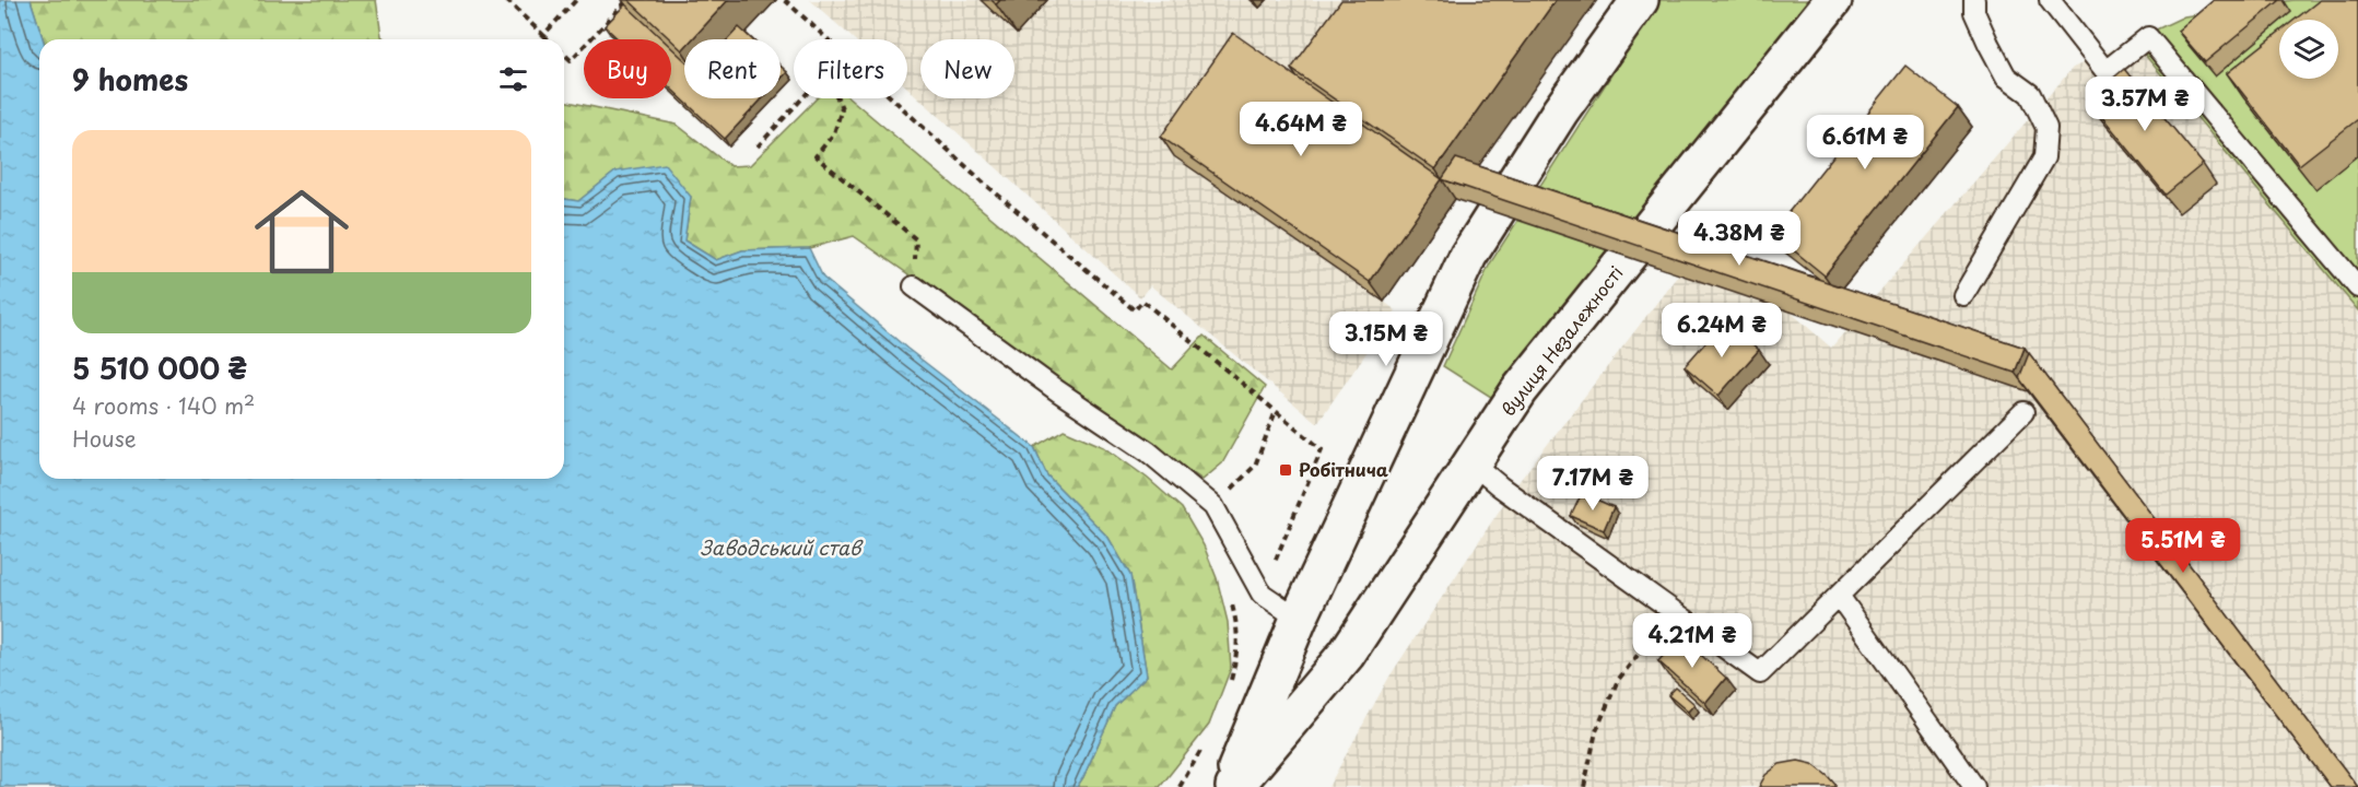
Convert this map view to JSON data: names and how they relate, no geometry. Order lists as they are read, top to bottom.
{
  "streets": {
    "main road": ["вулиця Незалежності"]
  },
  "water": ["Заводський став"],
  "places": {
    "transit": ["Робітнича"]
  },
  "page": {
    "chip": [
      "Buy",
      "Rent",
      "Filters",
      "New"
    ],
    "heading": "9 homes",
    "price": [
      "3.57M ₴",
      "4.64M ₴",
      "6.61M ₴",
      "4.38M ₴",
      "6.24M ₴",
      "3.15M ₴",
      "7.17M ₴",
      "5.51M ₴",
      "4.21M ₴"
    ],
    "list": [
      {
        "name": "5 510 000 ₴",
        "note": "4 rooms · 140 m² · House"
      }
    ]
  }
}
